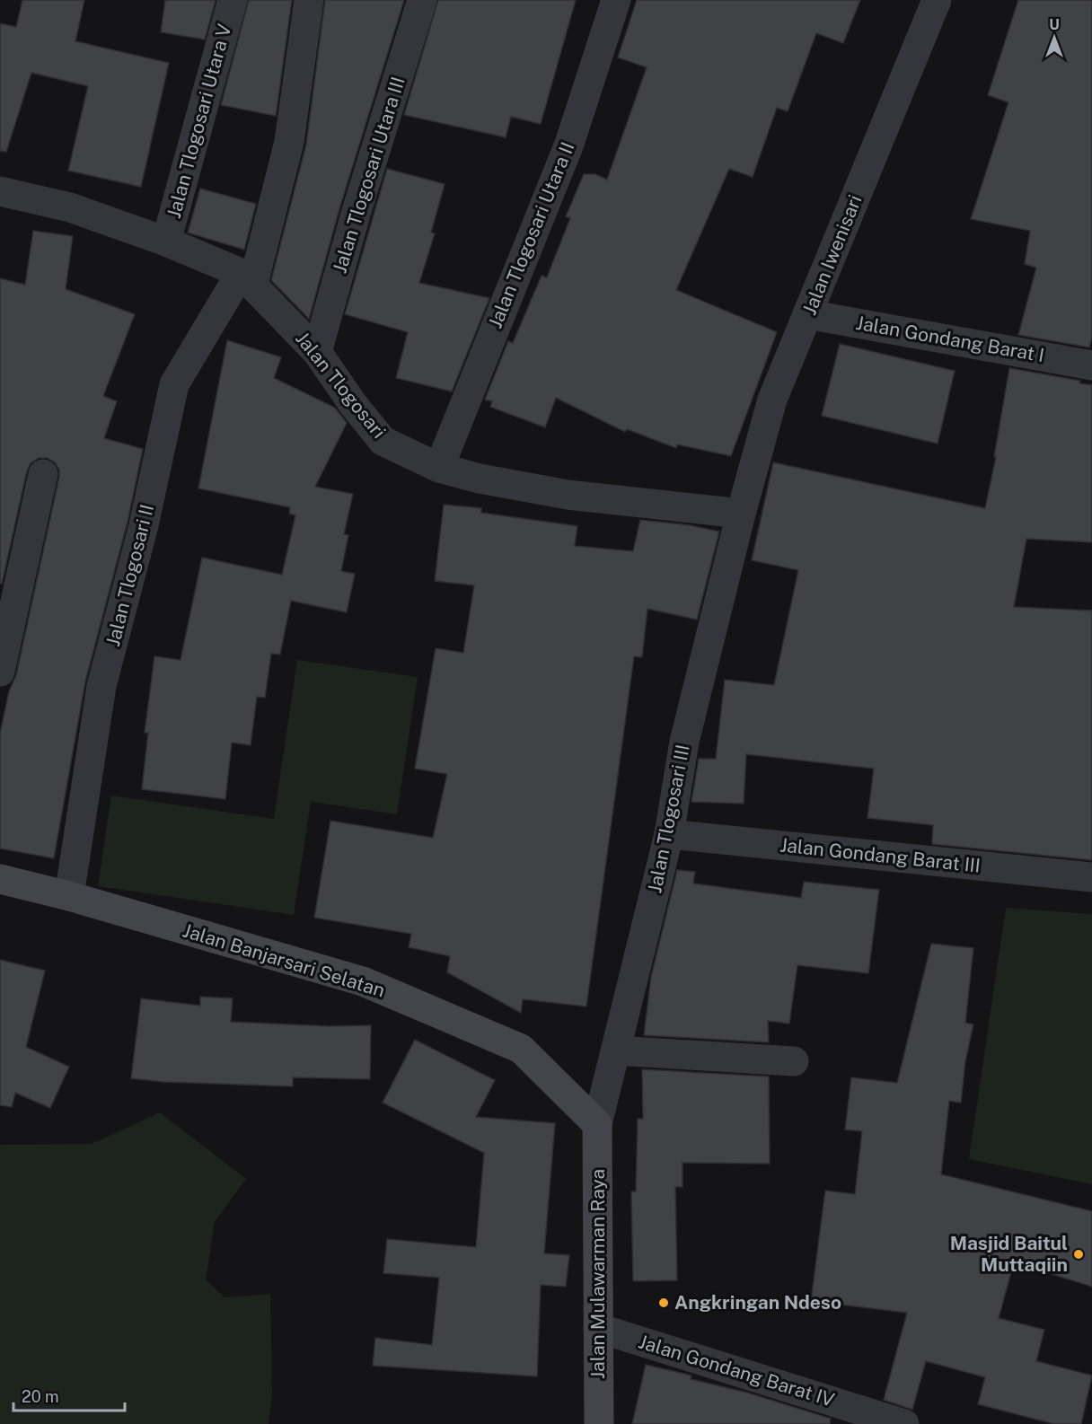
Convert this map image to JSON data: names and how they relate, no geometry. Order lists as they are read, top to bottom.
{
  "streets": {
    "main road": ["Jalan Banjarsari Selatan", "Jalan Mulawarman Raya"],
    "street": [
      "Jalan Tlogosari Utara V",
      "Jalan Tlogosari Utara III",
      "Jalan Tlogosari Utara II",
      "Jalan Iwenisari",
      "Jalan Gondang Barat I",
      "Jalan Tlogosari",
      "Jalan Tlogosari II",
      "Jalan Tlogosari III",
      "Jalan Gondang Barat III",
      "Jalan Gondang Barat IV"
    ]
  },
  "crossings": [
    ["Jalan Tlogosari Utara V", "Jalan Tlogosari"],
    ["Jalan Tlogosari Utara III", "Jalan Tlogosari"],
    ["Jalan Tlogosari Utara II", "Jalan Tlogosari"],
    ["Jalan Iwenisari", "Jalan Gondang Barat I"],
    ["Jalan Iwenisari", "Jalan Tlogosari"],
    ["Jalan Iwenisari", "Jalan Tlogosari III"],
    ["Jalan Tlogosari", "Jalan Tlogosari II"],
    ["Jalan Tlogosari", "Jalan Tlogosari III"],
    ["Jalan Tlogosari II", "Jalan Banjarsari Selatan"],
    ["Jalan Tlogosari III", "Jalan Gondang Barat III"],
    ["Jalan Tlogosari III", "Jalan Banjarsari Selatan"],
    ["Jalan Tlogosari III", "Jalan Mulawarman Raya"],
    ["Jalan Banjarsari Selatan", "Jalan Mulawarman Raya"],
    ["Jalan Mulawarman Raya", "Jalan Gondang Barat IV"]
  ],
  "places": ["Masjid Baitul Muttaqiin", "Angkringan Ndeso"],
  "scale_bar": "20 m",
  "north": "top"
}
